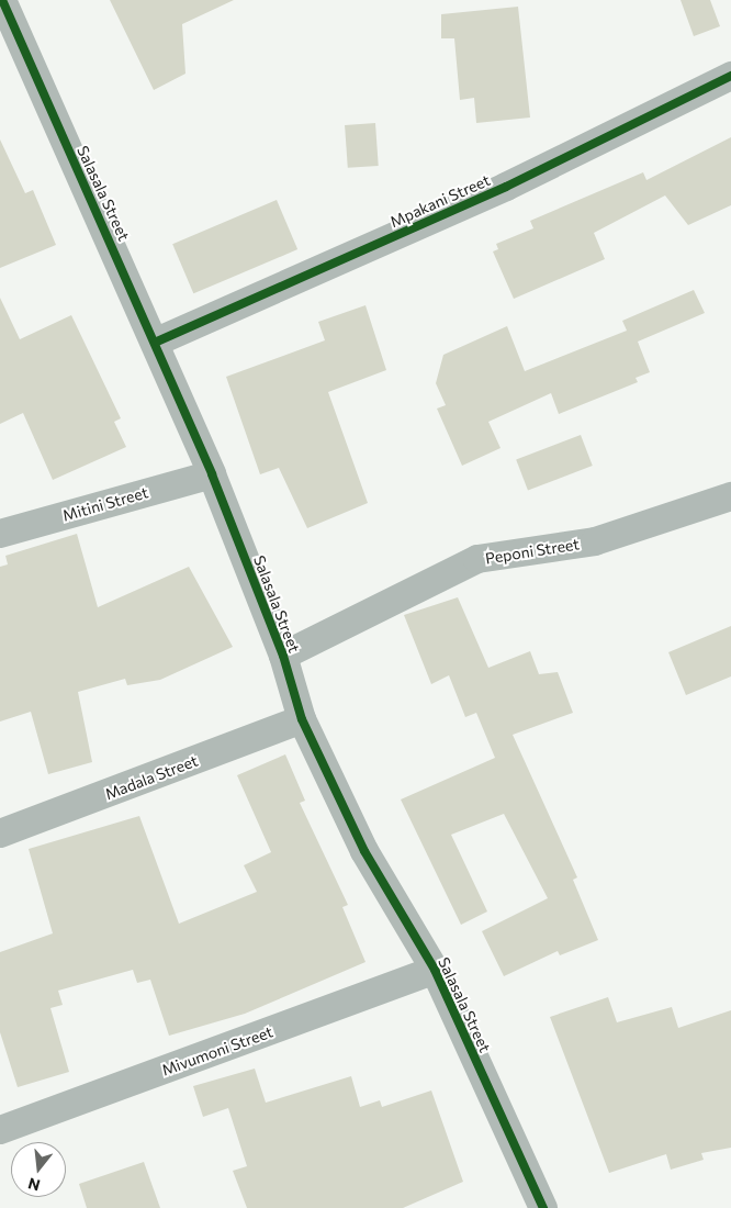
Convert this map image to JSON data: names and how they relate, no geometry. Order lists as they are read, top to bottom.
{
  "streets": {
    "street": [
      "Salasala Street",
      "Mpakani Street",
      "Mitini Street",
      "Peponi Street",
      "Madala Street",
      "Mivumoni Street"
    ]
  },
  "crossings": [
    ["Salasala Street", "Mpakani Street"],
    ["Salasala Street", "Mitini Street"],
    ["Salasala Street", "Peponi Street"],
    ["Salasala Street", "Madala Street"],
    ["Salasala Street", "Mivumoni Street"]
  ],
  "north": "bottom"
}
